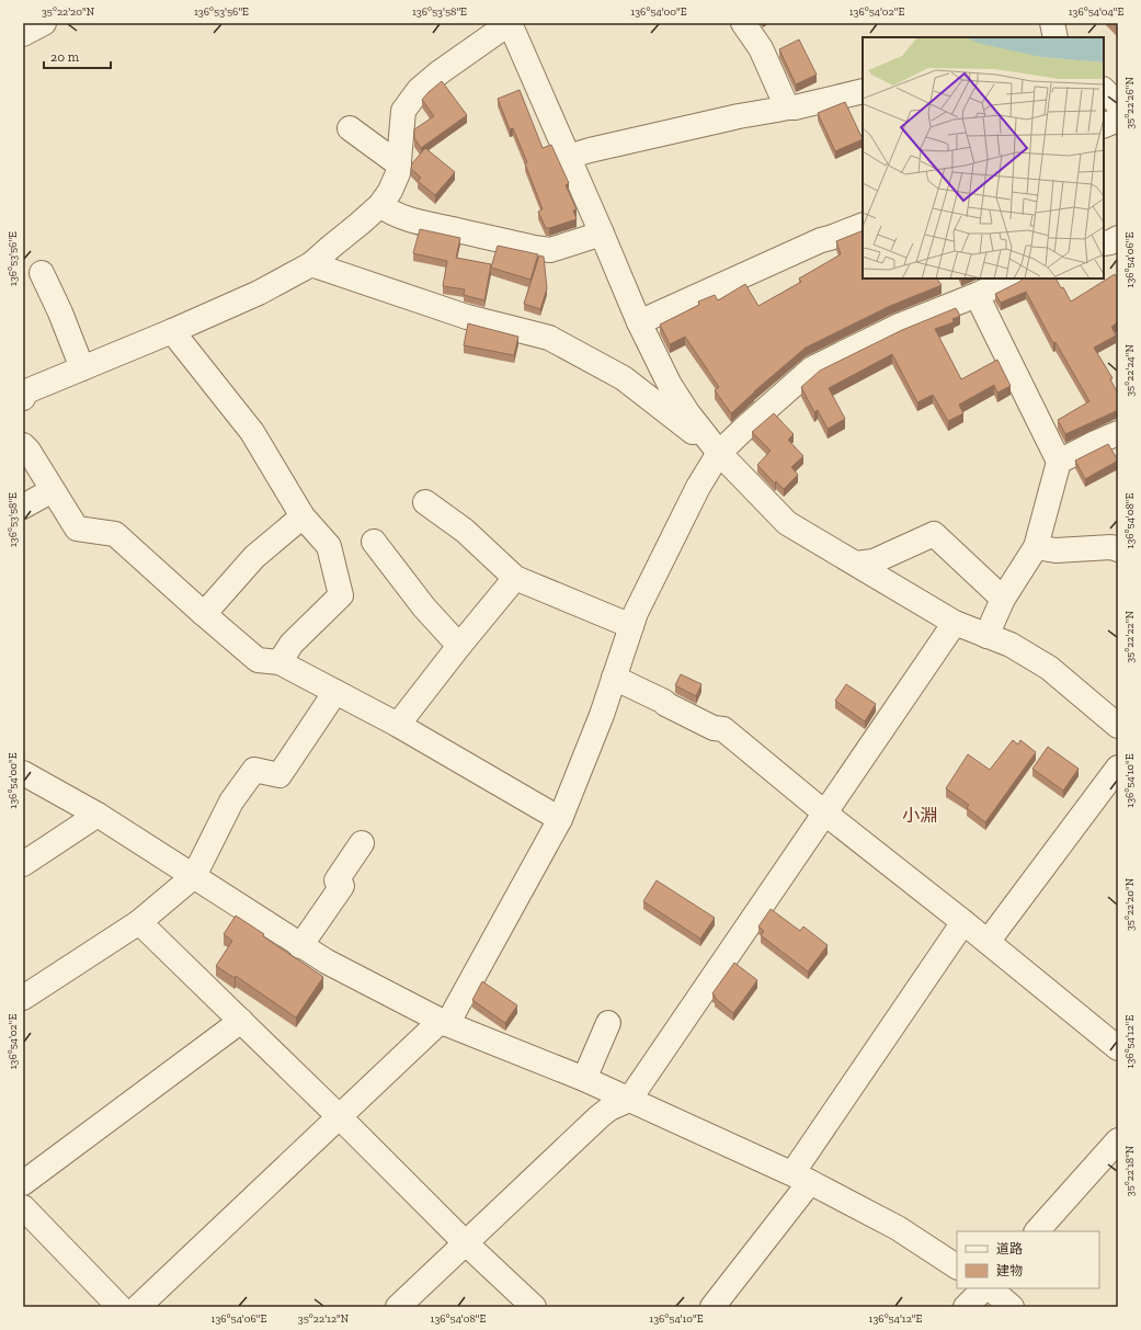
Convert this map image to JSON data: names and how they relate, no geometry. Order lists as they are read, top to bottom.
{
  "districts": ["小淵"],
  "legend": ["道路", "建物"],
  "scale_bar": "20 m",
  "coordinates": [
    "35°22'20\"N",
    "136°53'56\"E",
    "136°53'58\"E",
    "136°54'00\"E",
    "136°54'02\"E",
    "136°54'04\"E",
    "35°22'26\"N",
    "136°54'06\"E",
    "35°22'24\"N",
    "136°54'08\"E",
    "35°22'22\"N",
    "136°54'10\"E",
    "136°54'12\"E",
    "35°22'18\"N",
    "35°22'12\"N"
  ]
}
